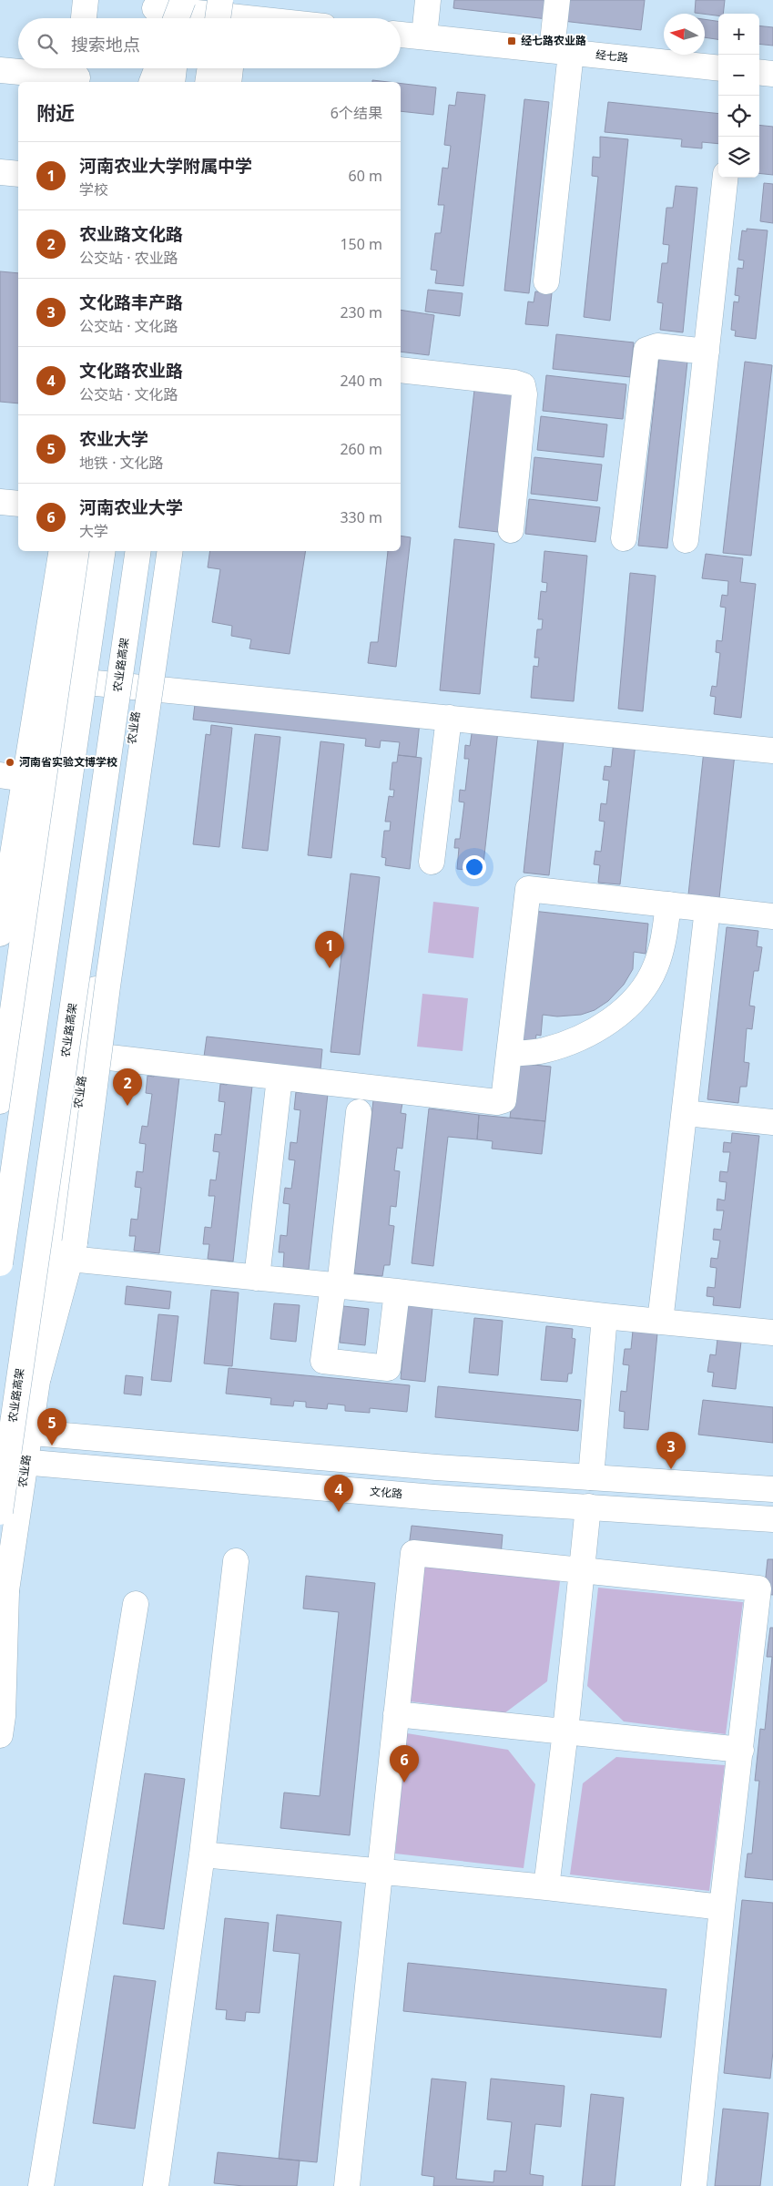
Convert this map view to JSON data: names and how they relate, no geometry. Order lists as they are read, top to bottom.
{
  "streets": {
    "main road": [
      "经七路",
      "农业路高架",
      "农业路",
      "文化路"
    ]
  },
  "crossings": [
    ["农业路", "文化路"]
  ],
  "places": {
    "transit": ["经七路农业路"],
    "other": ["河南省实验文博学校"]
  },
  "north": "left",
  "page": {
    "map_buttons": ["+", "−"],
    "search": "搜索地点",
    "heading": ["附近", "6个结果"],
    "list": [
      {
        "mark": "1",
        "name": "河南农业大学附属中学",
        "note": "学校",
        "value": "60 m"
      },
      {
        "mark": "2",
        "name": "农业路文化路",
        "note": "公交站 · 农业路",
        "value": "150 m"
      },
      {
        "mark": "3",
        "name": "文化路丰产路",
        "note": "公交站 · 文化路",
        "value": "230 m"
      },
      {
        "mark": "4",
        "name": "文化路农业路",
        "note": "公交站 · 文化路",
        "value": "240 m"
      },
      {
        "mark": "5",
        "name": "农业大学",
        "note": "地铁 · 文化路",
        "value": "260 m"
      },
      {
        "mark": "6",
        "name": "河南农业大学",
        "note": "大学",
        "value": "330 m"
      }
    ],
    "pins": [
      "1",
      "2",
      "5",
      "3",
      "4",
      "6"
    ]
  }
}
